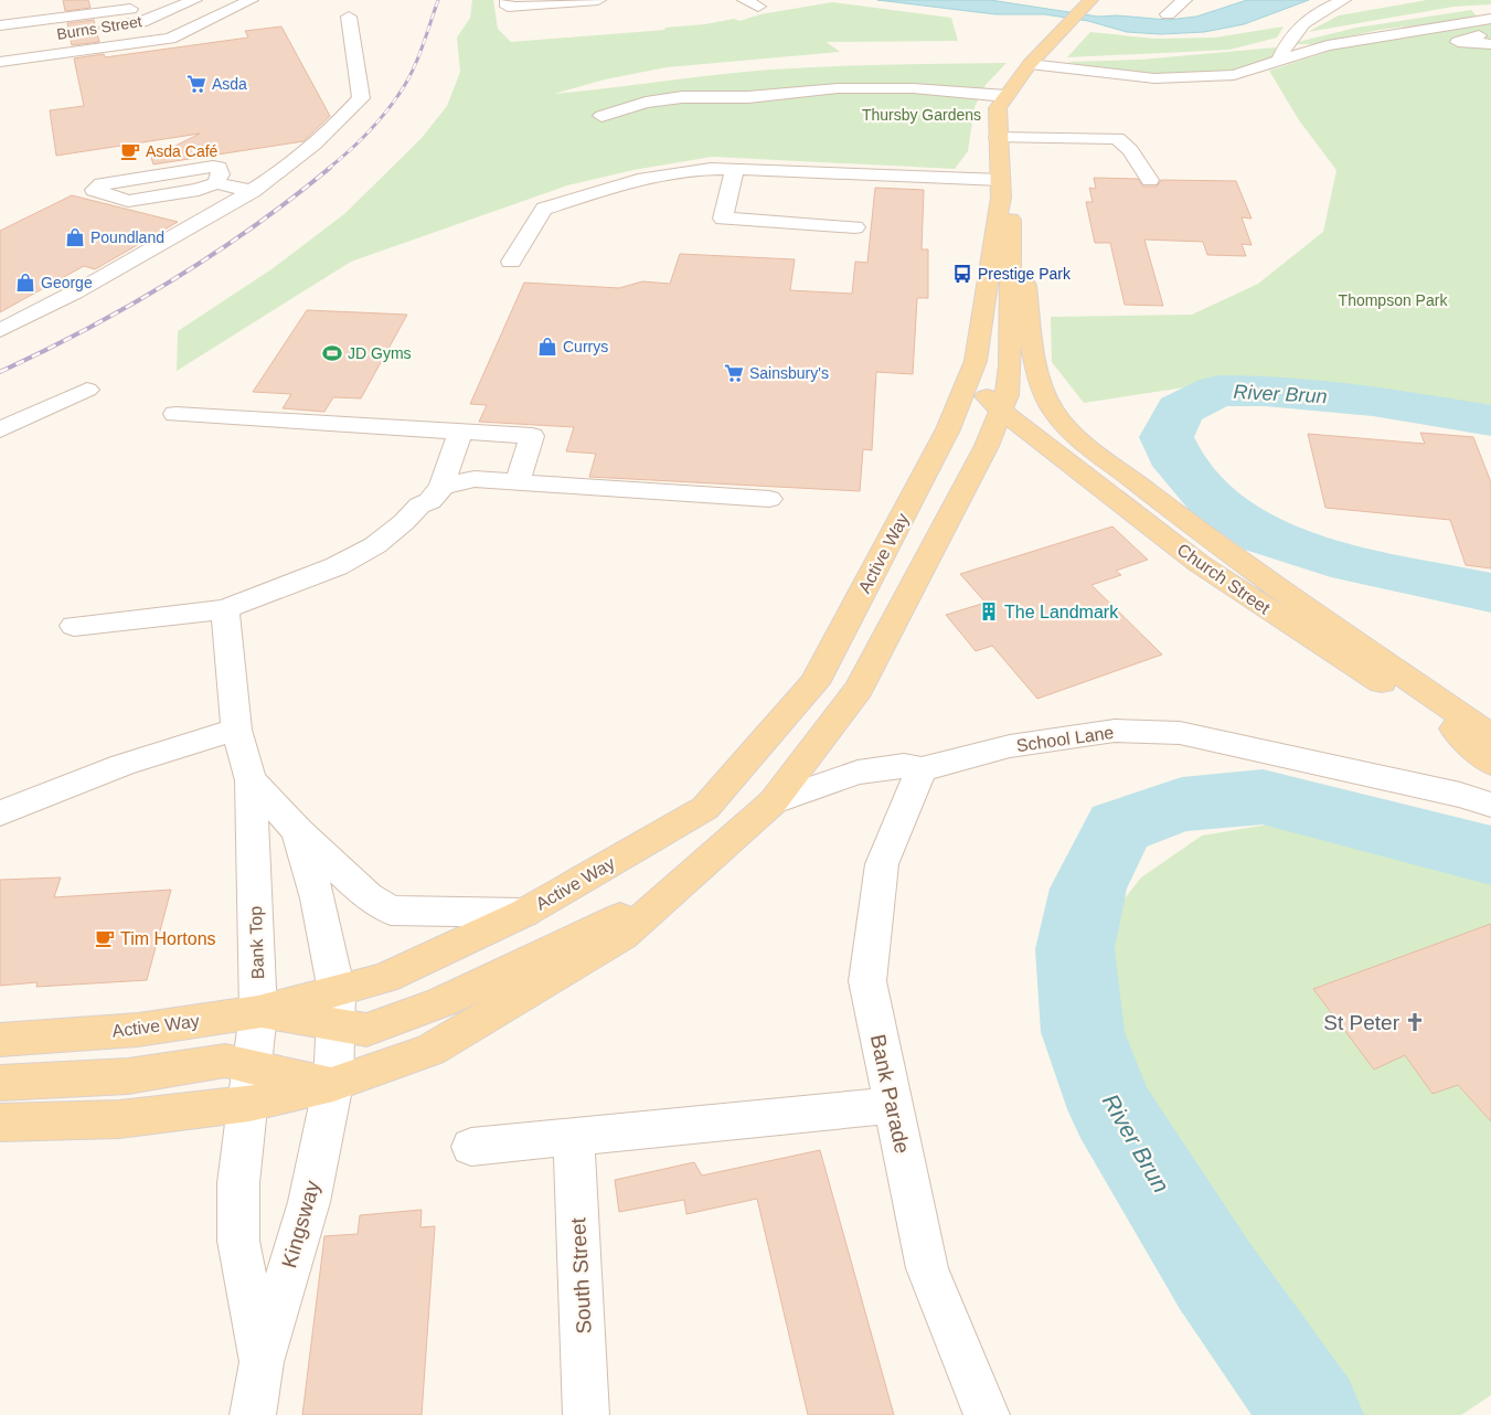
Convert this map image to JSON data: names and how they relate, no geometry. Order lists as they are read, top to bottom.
{
  "streets": {
    "main road": ["Active Way", "Church Street"],
    "street": [
      "Burns Street",
      "School Lane",
      "Bank Top",
      "Bank Parade",
      "Kingsway",
      "South Street"
    ]
  },
  "crossings": [
    ["Active Way", "Church Street"],
    ["Active Way", "Bank Top"],
    ["School Lane", "Bank Parade"],
    ["Bank Top", "Kingsway"]
  ],
  "water": ["River Brun"],
  "parks": ["Thursby Gardens", "Thompson Park"],
  "places": {
    "supermarket": ["Asda", "Sainsbury's"],
    "cafe": ["Asda Café", "Tim Hortons"],
    "shop": ["Poundland", "George", "Currys"],
    "bus stop": ["Prestige Park"],
    "sports": ["JD Gyms"],
    "building": ["The Landmark"],
    "church": ["St Peter"]
  }
}
